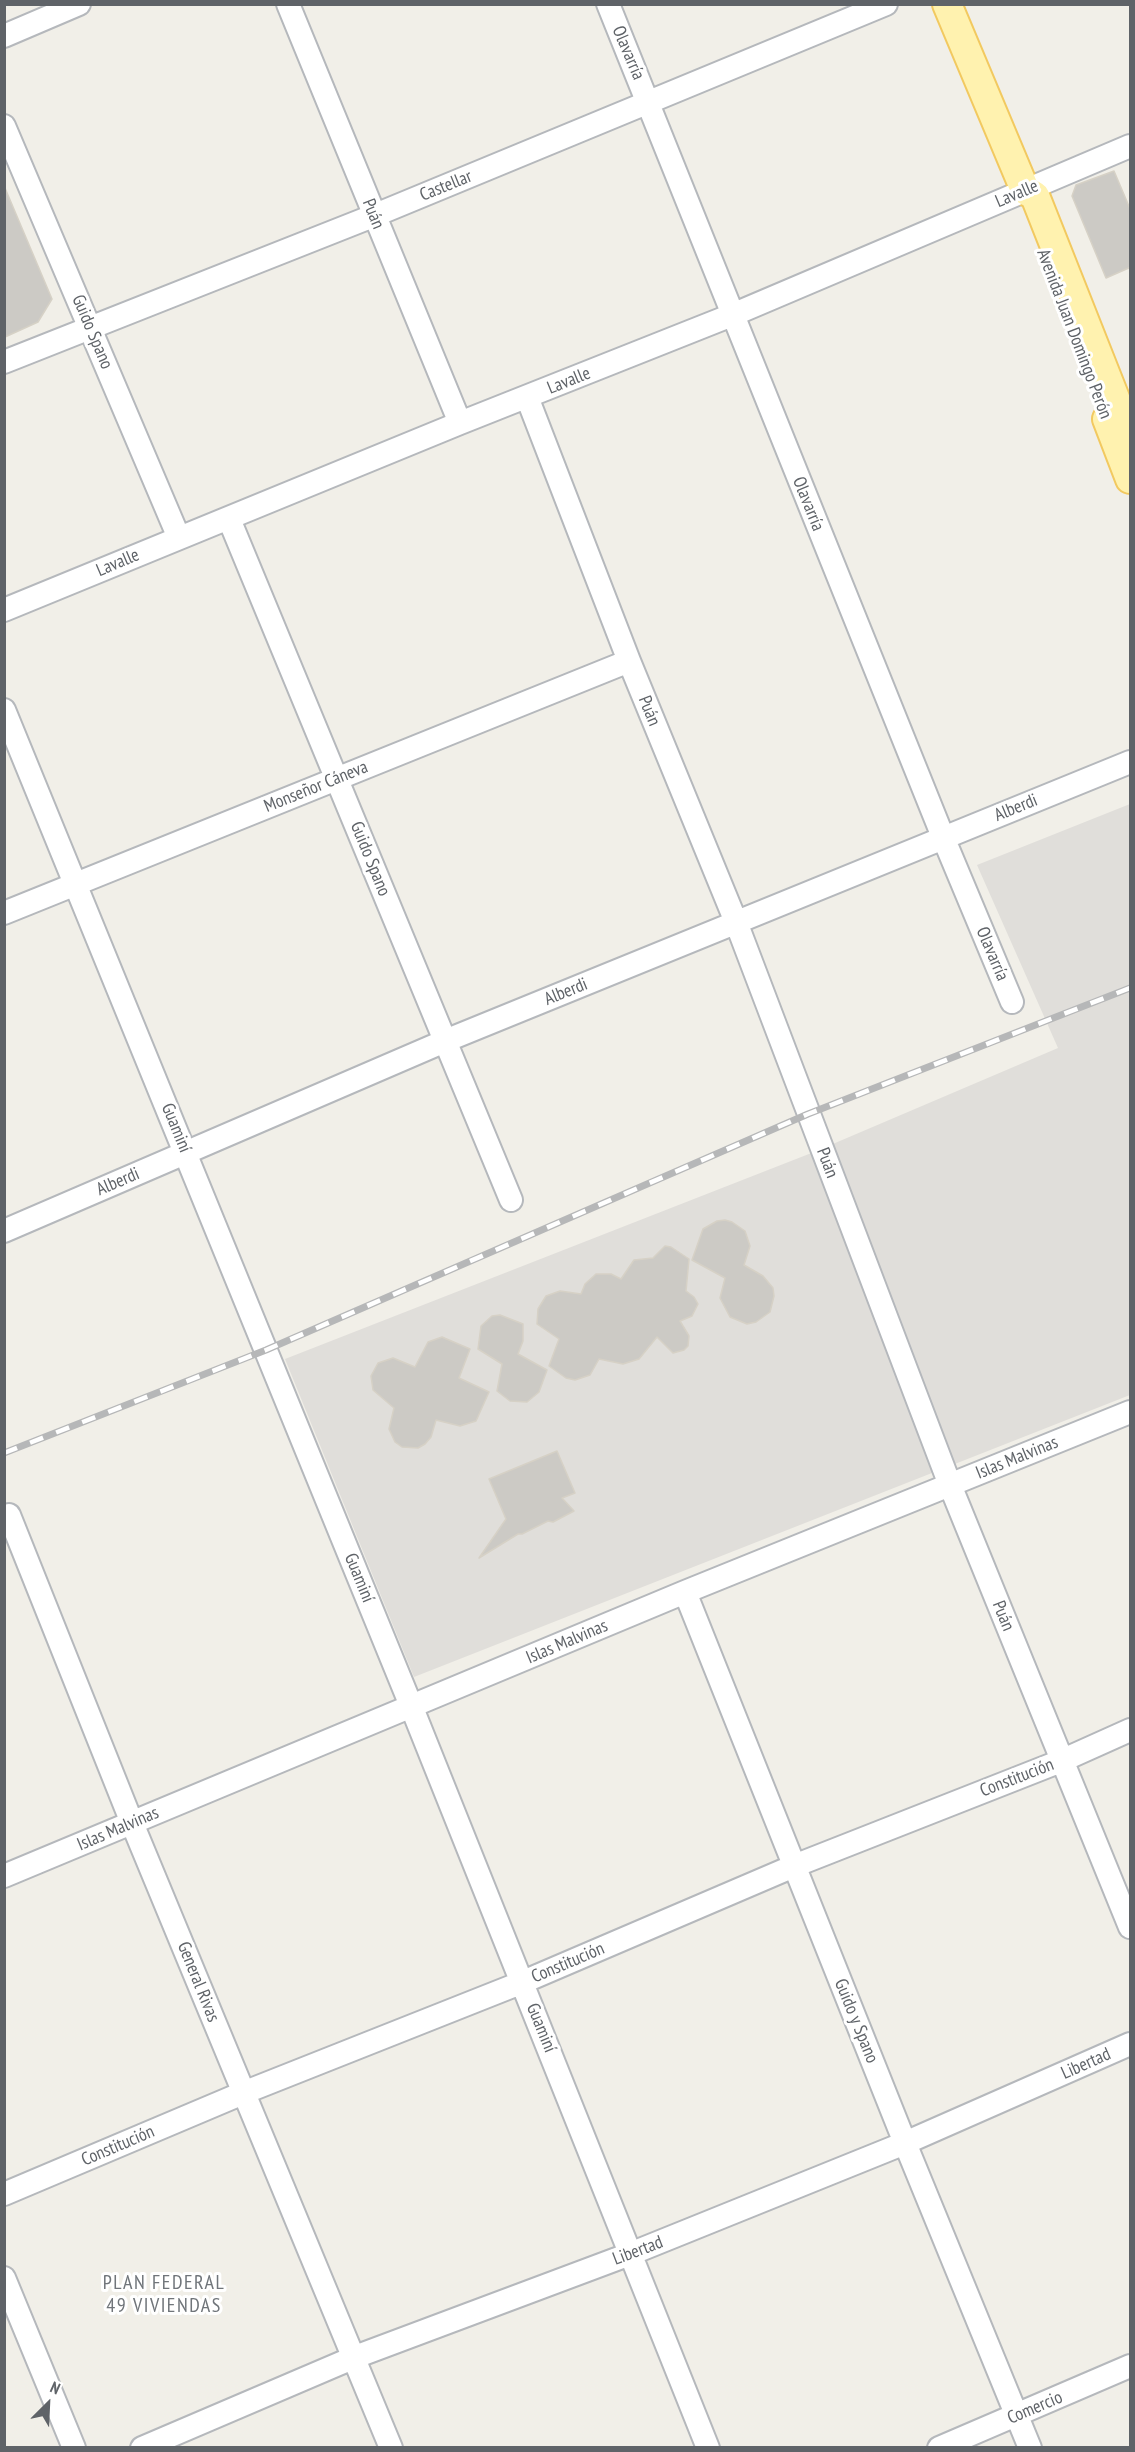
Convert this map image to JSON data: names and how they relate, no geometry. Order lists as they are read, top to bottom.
{
  "streets": {
    "main road": ["Avenida Juan Domingo Perón"],
    "street": [
      "Olavarría",
      "Castellar",
      "Lavalle",
      "Puán",
      "Guido Spano",
      "Monseñor Cáneva",
      "Alberdi",
      "Guaminí",
      "Islas Malvinas",
      "Constitución",
      "General Rivas",
      "Guido y Spano",
      "Libertad",
      "Comercio"
    ]
  },
  "crossings": [
    ["Olavarría", "Castellar"],
    ["Olavarría", "Lavalle"],
    ["Olavarría", "Alberdi"],
    ["Castellar", "Puán"],
    ["Castellar", "Guido Spano"],
    ["Lavalle", "Puán"],
    ["Lavalle", "Guido Spano"],
    ["Lavalle", "Avenida Juan Domingo Perón"],
    ["Puán", "Monseñor Cáneva"],
    ["Puán", "Alberdi"],
    ["Puán", "Islas Malvinas"],
    ["Puán", "Constitución"],
    ["Guido Spano", "Monseñor Cáneva"],
    ["Guido Spano", "Alberdi"],
    ["Monseñor Cáneva", "Guaminí"],
    ["Alberdi", "Guaminí"],
    ["Guaminí", "Islas Malvinas"],
    ["Guaminí", "Constitución"],
    ["Guaminí", "Libertad"],
    ["Islas Malvinas", "General Rivas"],
    ["Islas Malvinas", "Guido y Spano"],
    ["Constitución", "General Rivas"],
    ["Constitución", "Guido y Spano"],
    ["General Rivas", "Libertad"],
    ["Guido y Spano", "Libertad"],
    ["Guido y Spano", "Comercio"]
  ],
  "districts": ["PLAN FEDERAL 49 VIVIENDAS"],
  "north": "top right"
}
